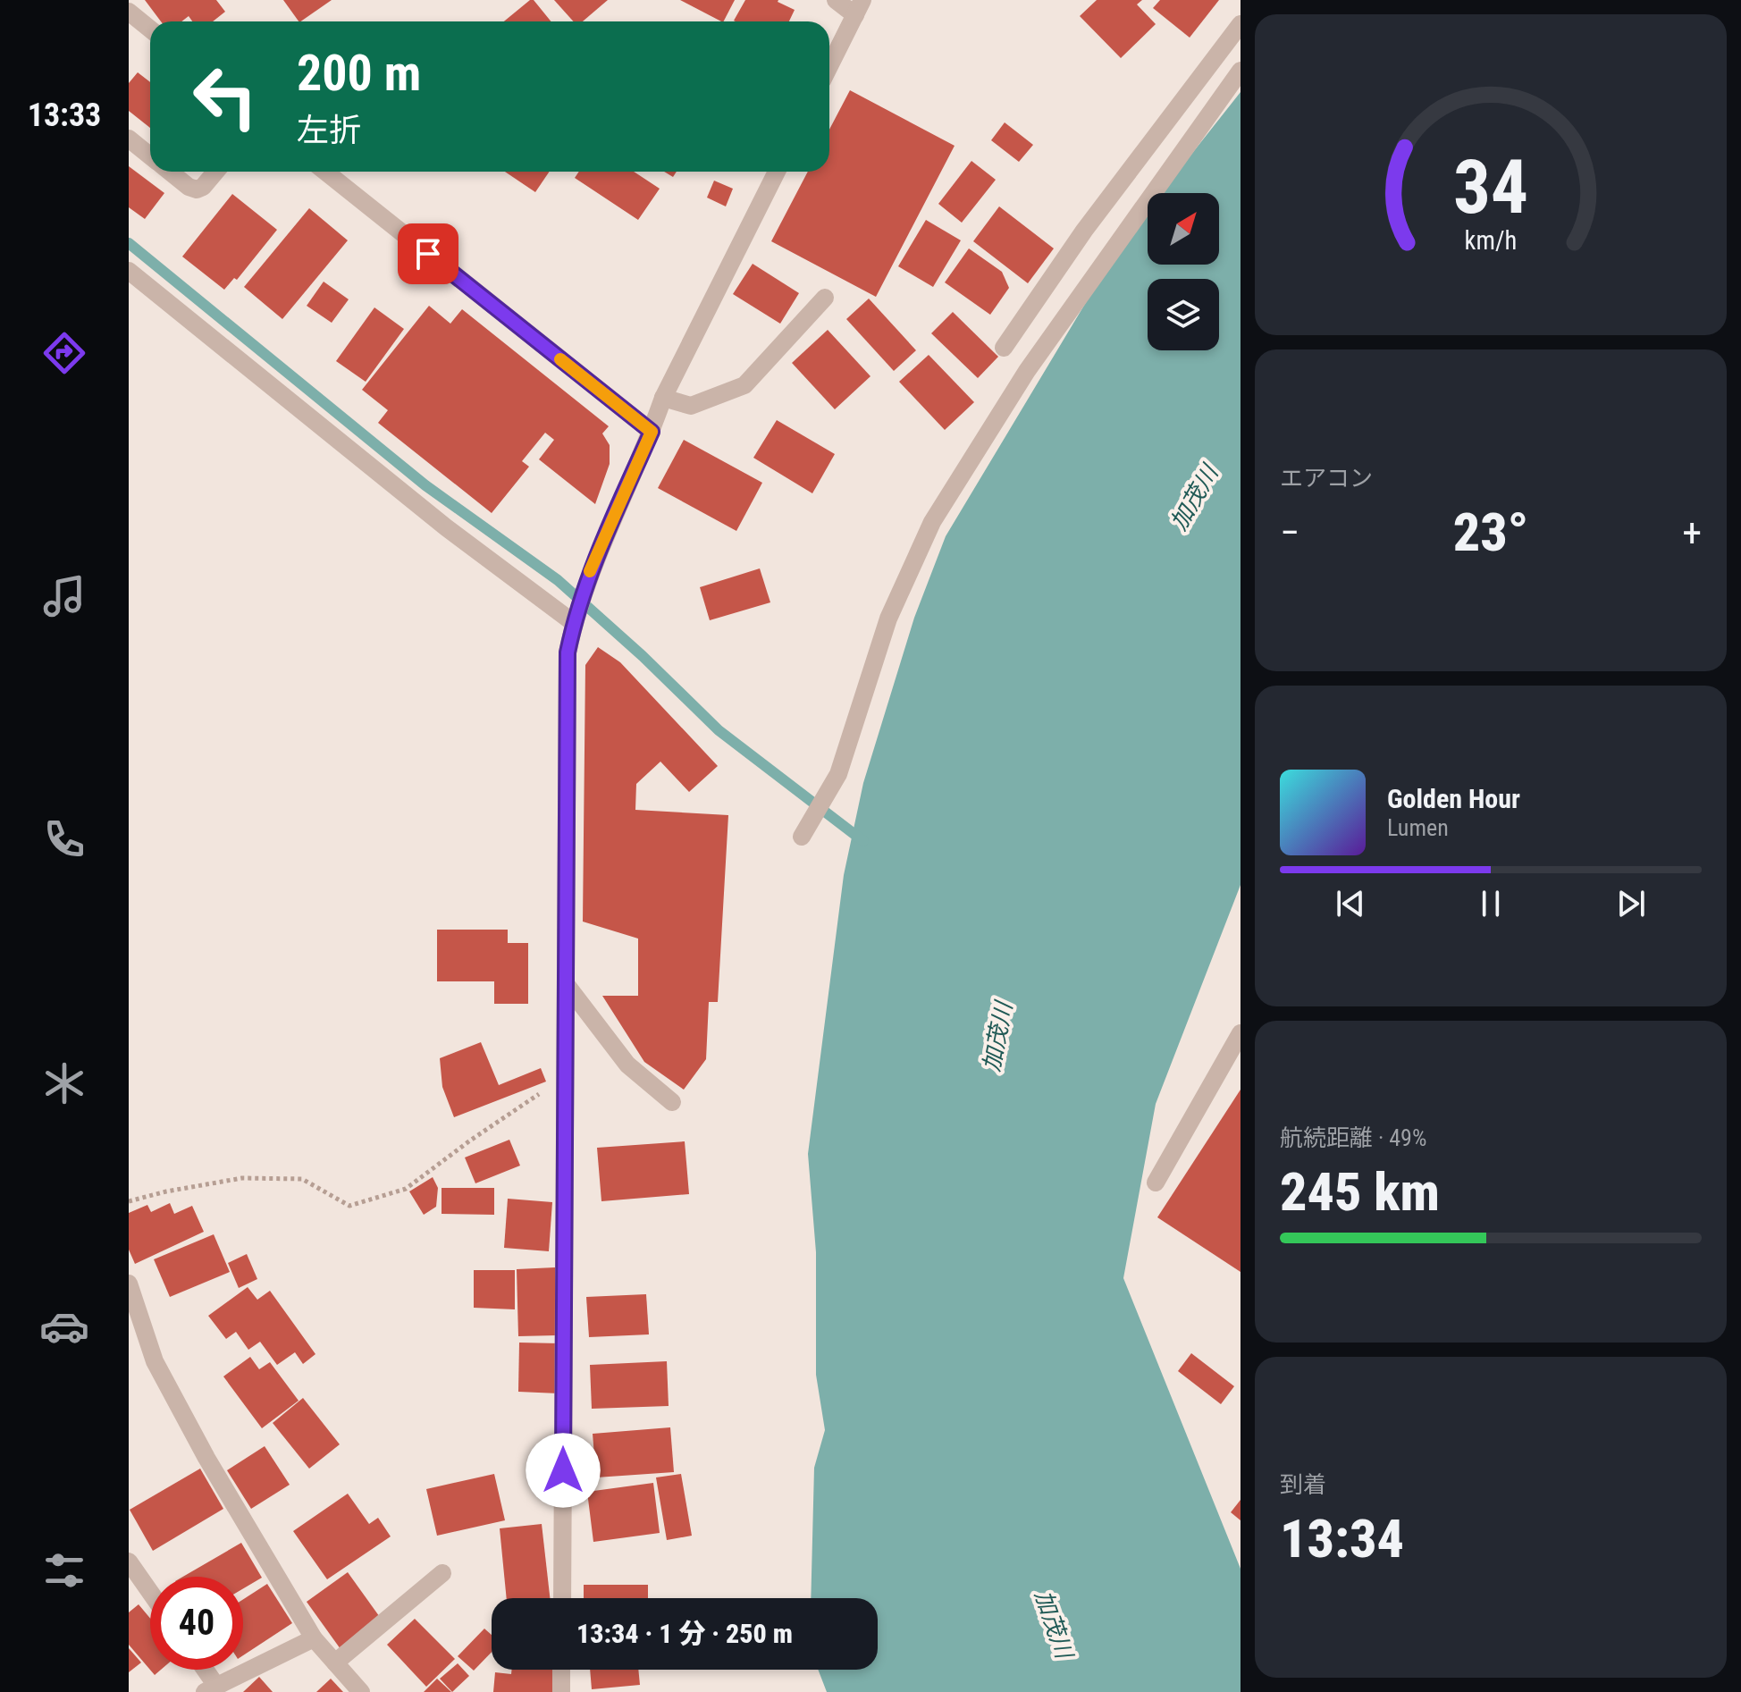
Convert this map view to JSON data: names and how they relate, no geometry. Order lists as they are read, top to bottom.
{
  "water": ["加茂川"],
  "north": "top right",
  "page": {
    "tabs": "13:33",
    "turn": ["200 m", "左折"],
    "tile": [
      "エアコン",
      ["航続距離 · 49%", "245 km"],
      ["到着", "13:34"]
    ],
    "heat": ["−", "23°", "+"],
    "song": ["Golden Hour", "Lumen"],
    "limit": "40",
    "trip": "13:34 · 1 分 · 250 m",
    "gauge": ["34", "km/h"]
  }
}
